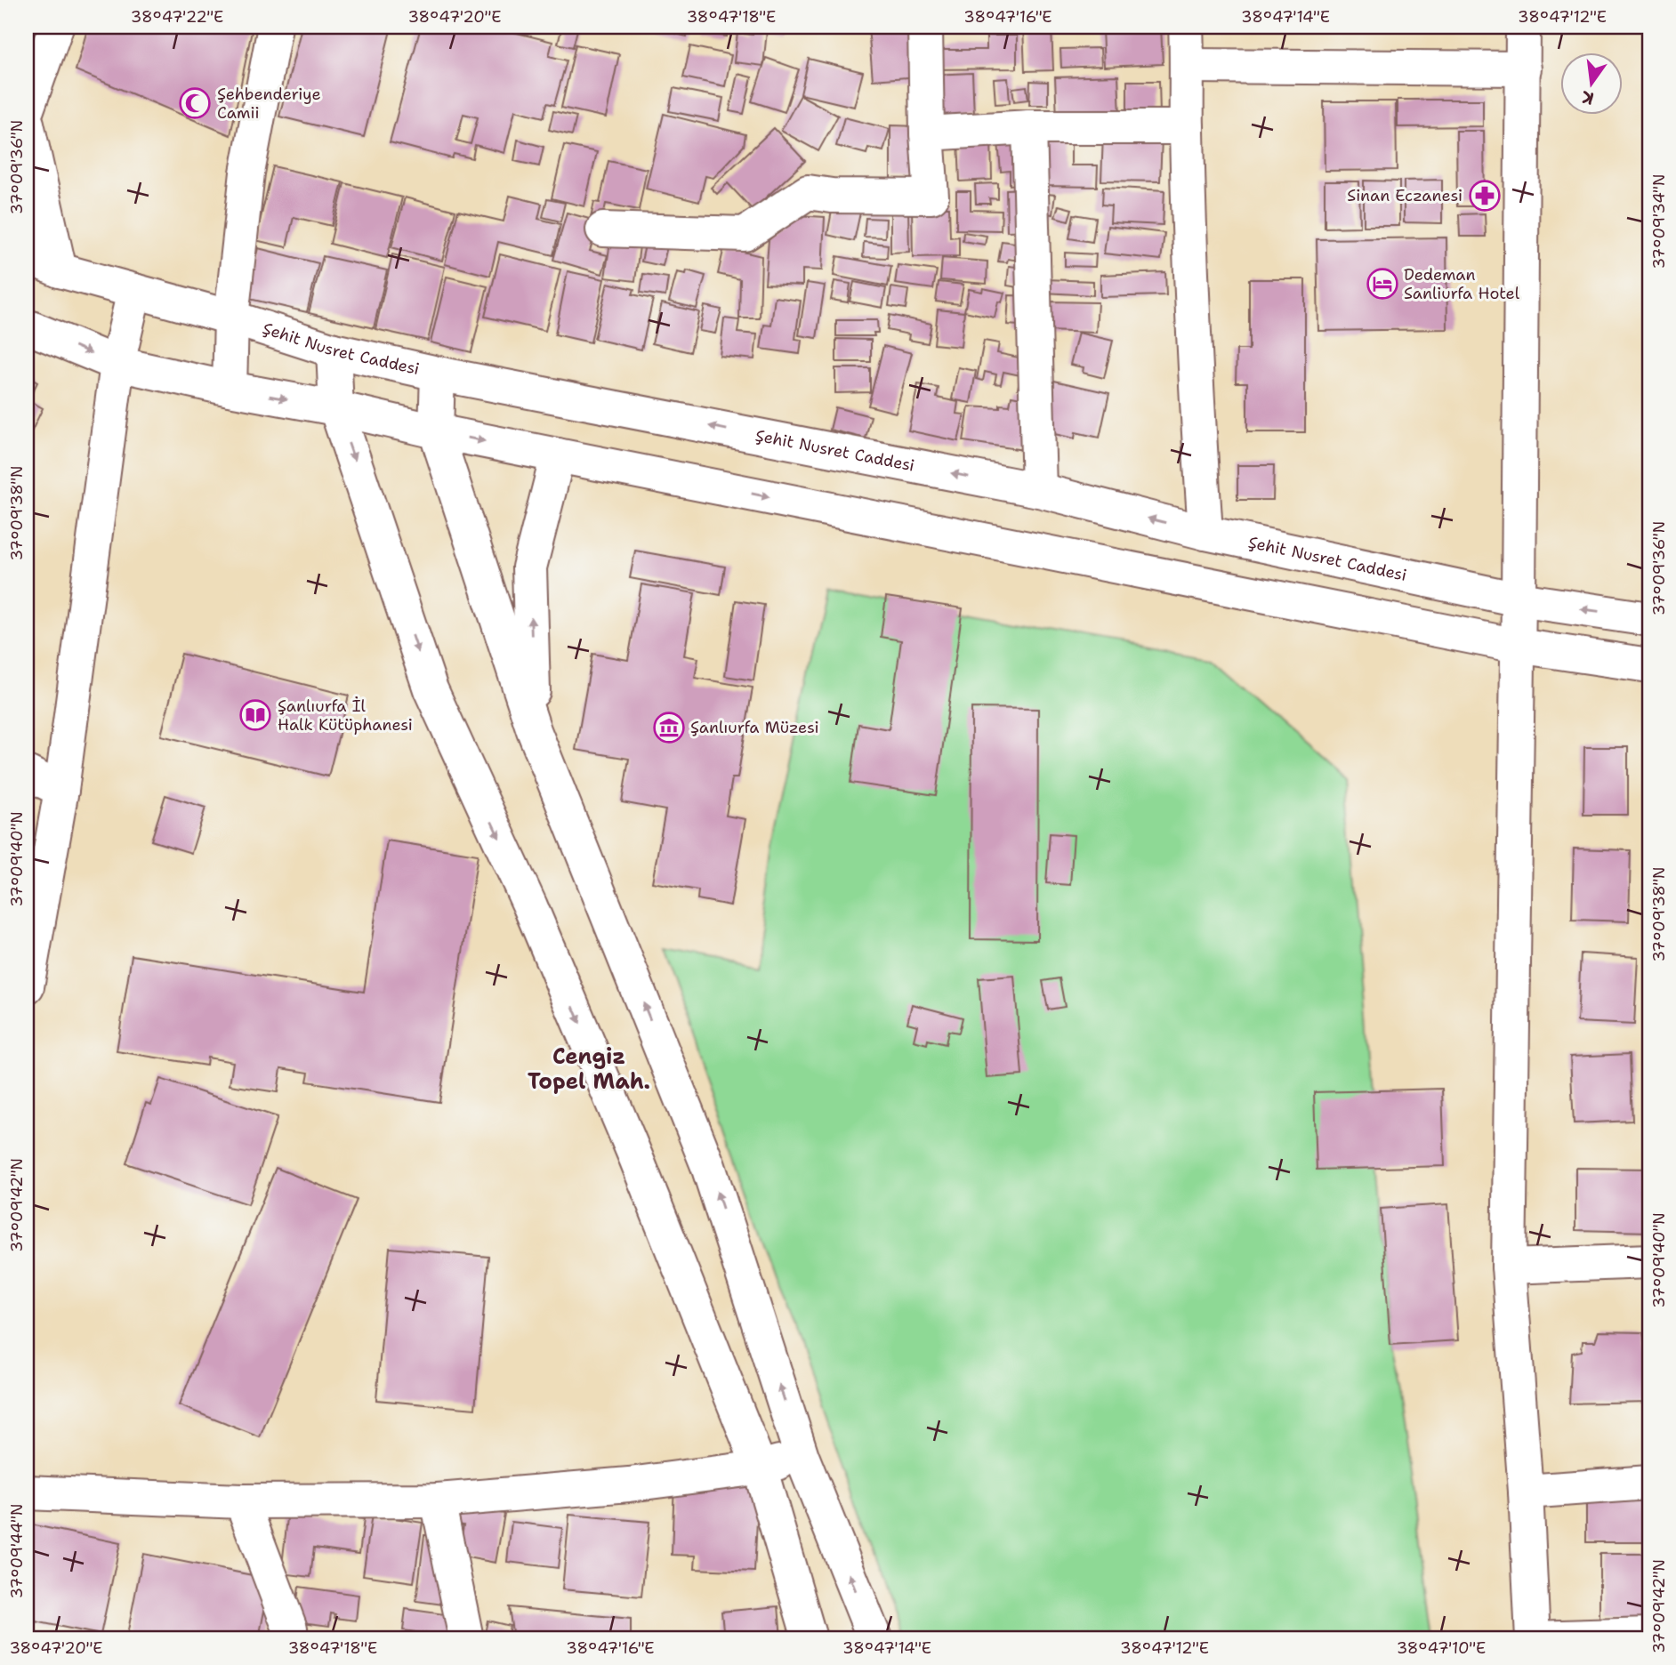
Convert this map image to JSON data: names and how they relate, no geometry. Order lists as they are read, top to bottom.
{
  "streets": {
    "street": ["Şehit Nusret Caddesi"]
  },
  "districts": ["Cengiz Topel Mah."],
  "places": {
    "mosque": ["Şehbenderiye Camii"],
    "pharmacy": ["Sinan Eczanesi"],
    "hotel": ["Dedeman Sanliurfa Hotel"],
    "library": ["Şanlıurfa İl Halk Kütüphanesi"],
    "museum": ["Şanlıurfa Müzesi"]
  },
  "north": "bottom",
  "coordinates": [
    "38°47'22\"E",
    "38°47'20\"E",
    "38°47'18\"E",
    "38°47'16\"E",
    "38°47'14\"E",
    "38°47'12\"E",
    "37°09'36\"N",
    "37°09'34\"N",
    "37°09'38\"N",
    "37°09'40\"N",
    "37°09'42\"N",
    "37°09'44\"N",
    "38°47'10\"E"
  ]
}
